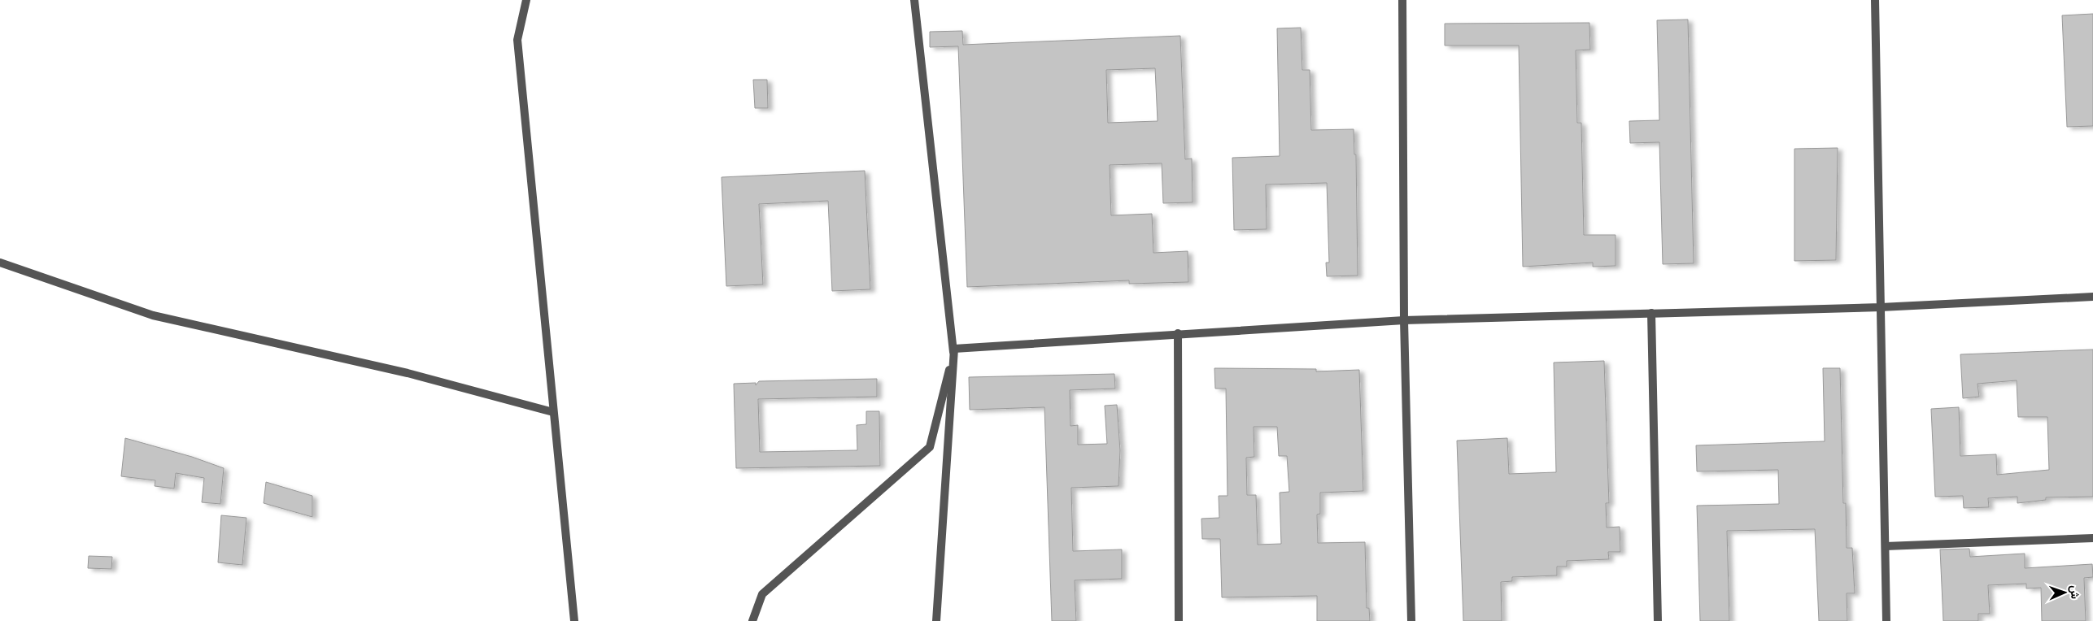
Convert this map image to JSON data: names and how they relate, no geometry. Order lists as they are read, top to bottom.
{
  "north": "right"
}
